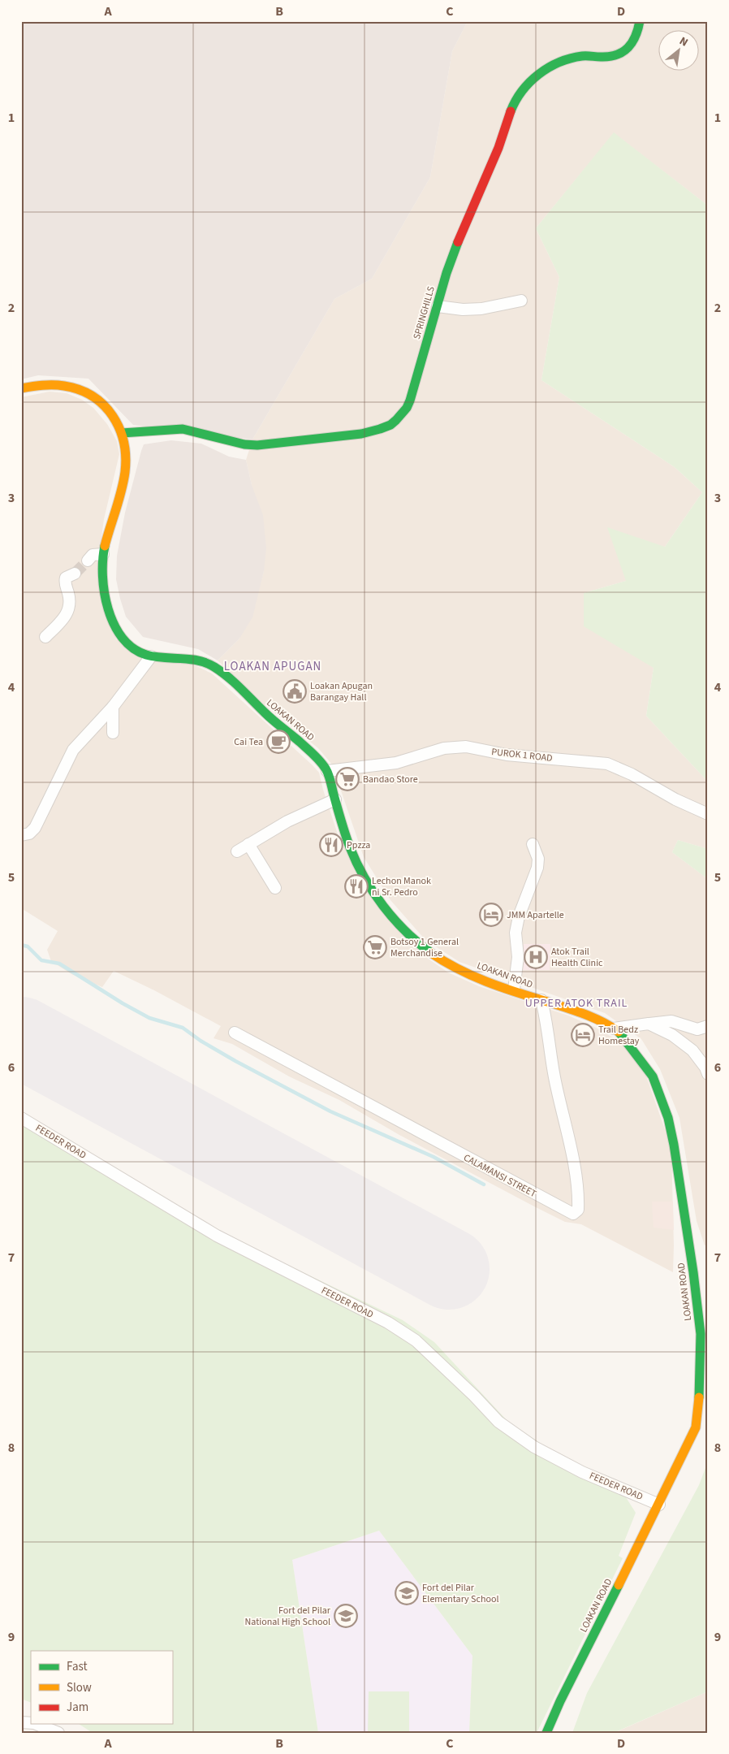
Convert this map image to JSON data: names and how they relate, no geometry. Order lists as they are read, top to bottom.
{
  "streets": {
    "main road": ["SPRINGHILLS", "LOAKAN ROAD"],
    "street": ["PUROK 1 ROAD", "FEEDER ROAD", "CALAMANSI STREET"]
  },
  "crossings": [
    ["SPRINGHILLS", "LOAKAN ROAD"],
    ["LOAKAN ROAD", "PUROK 1 ROAD"],
    ["LOAKAN ROAD", "FEEDER ROAD"],
    ["LOAKAN ROAD", "CALAMANSI STREET"]
  ],
  "districts": ["LOAKAN APUGAN", "UPPER ATOK TRAIL"],
  "places": {
    "public building": ["Loakan Apugan Barangay Hall"],
    "cafe": ["Cai Tea"],
    "supermarket": ["Bandao Store", "Botsoy 1 General Merchandise"],
    "restaurant": ["Ppzza", "Lechon Manok ni Sr. Pedro"],
    "hotel": ["JMM Apartelle", "Trail Bedz Homestay"],
    "hospital": ["Atok Trail Health Clinic"],
    "school or university": ["Fort del Pilar Elementary School", "Fort del Pilar National High School"]
  },
  "legend": ["Fast", "Slow", "Jam"],
  "north": "top right",
  "grid": {
    "columns": [
      "A",
      "B",
      "C",
      "D"
    ],
    "rows": [
      "1",
      "2",
      "3",
      "4",
      "5",
      "6",
      "7",
      "8",
      "9"
    ]
  }
}
